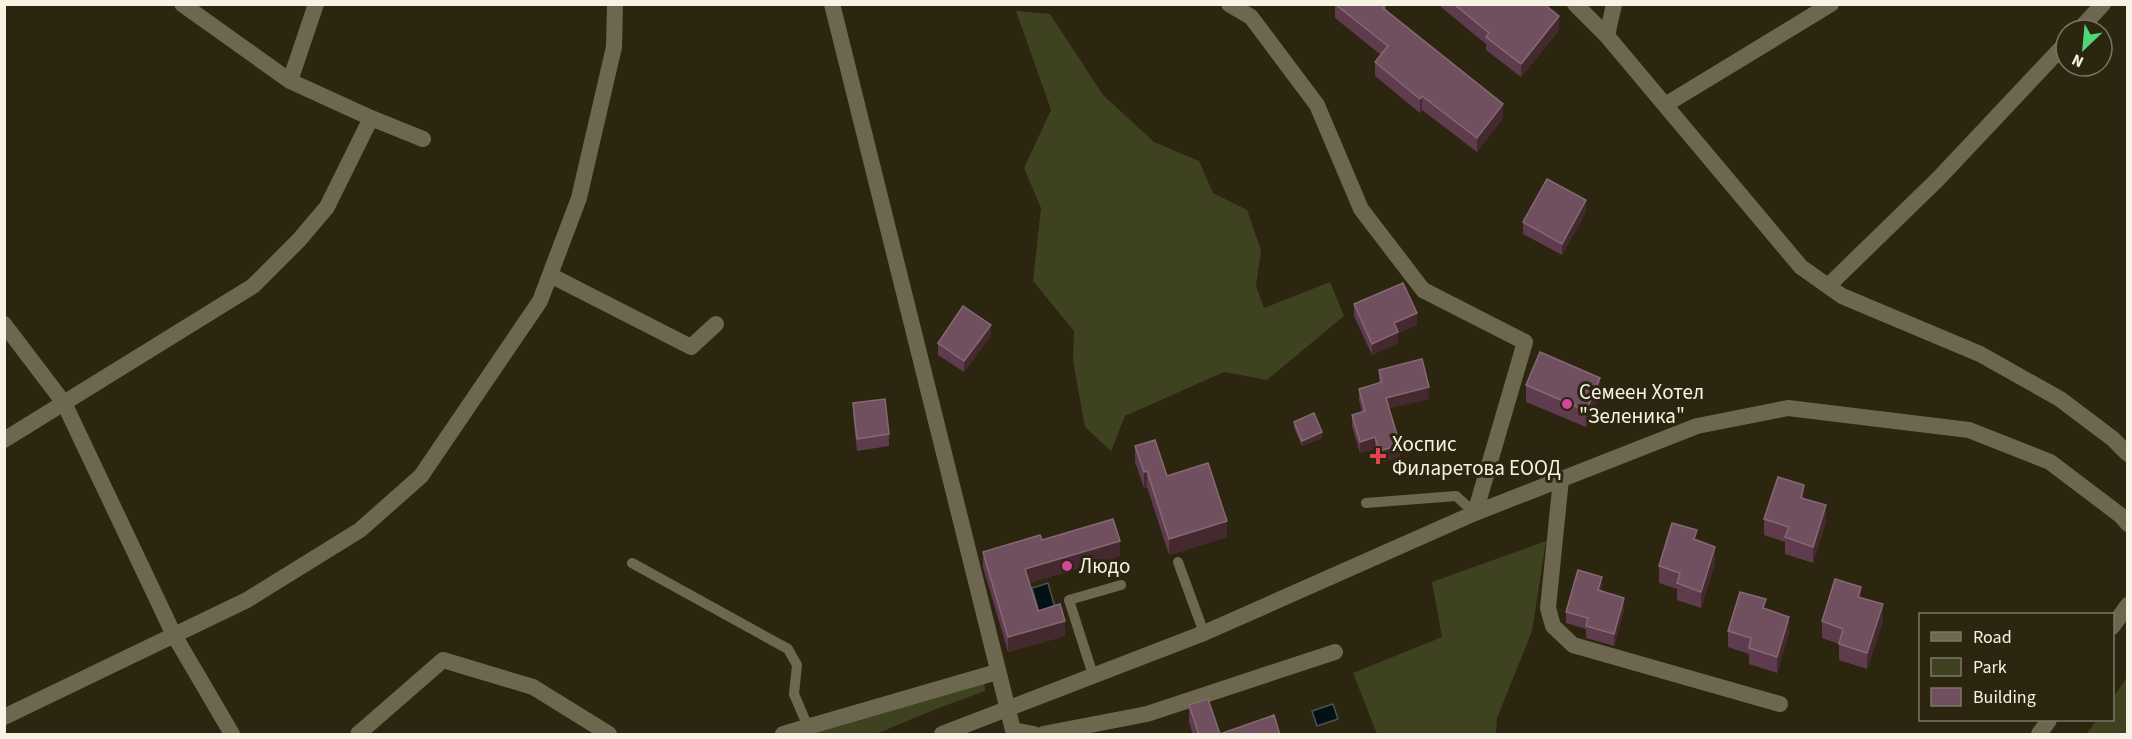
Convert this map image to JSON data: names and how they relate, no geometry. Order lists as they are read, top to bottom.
{
  "places": {
    "other": ["Семеен Хотел \"Зеленика\"", "Людо"],
    "health": ["Хоспис Филаретова ЕООД"]
  },
  "legend": ["Road", "Park", "Building"],
  "north": "bottom left"
}
